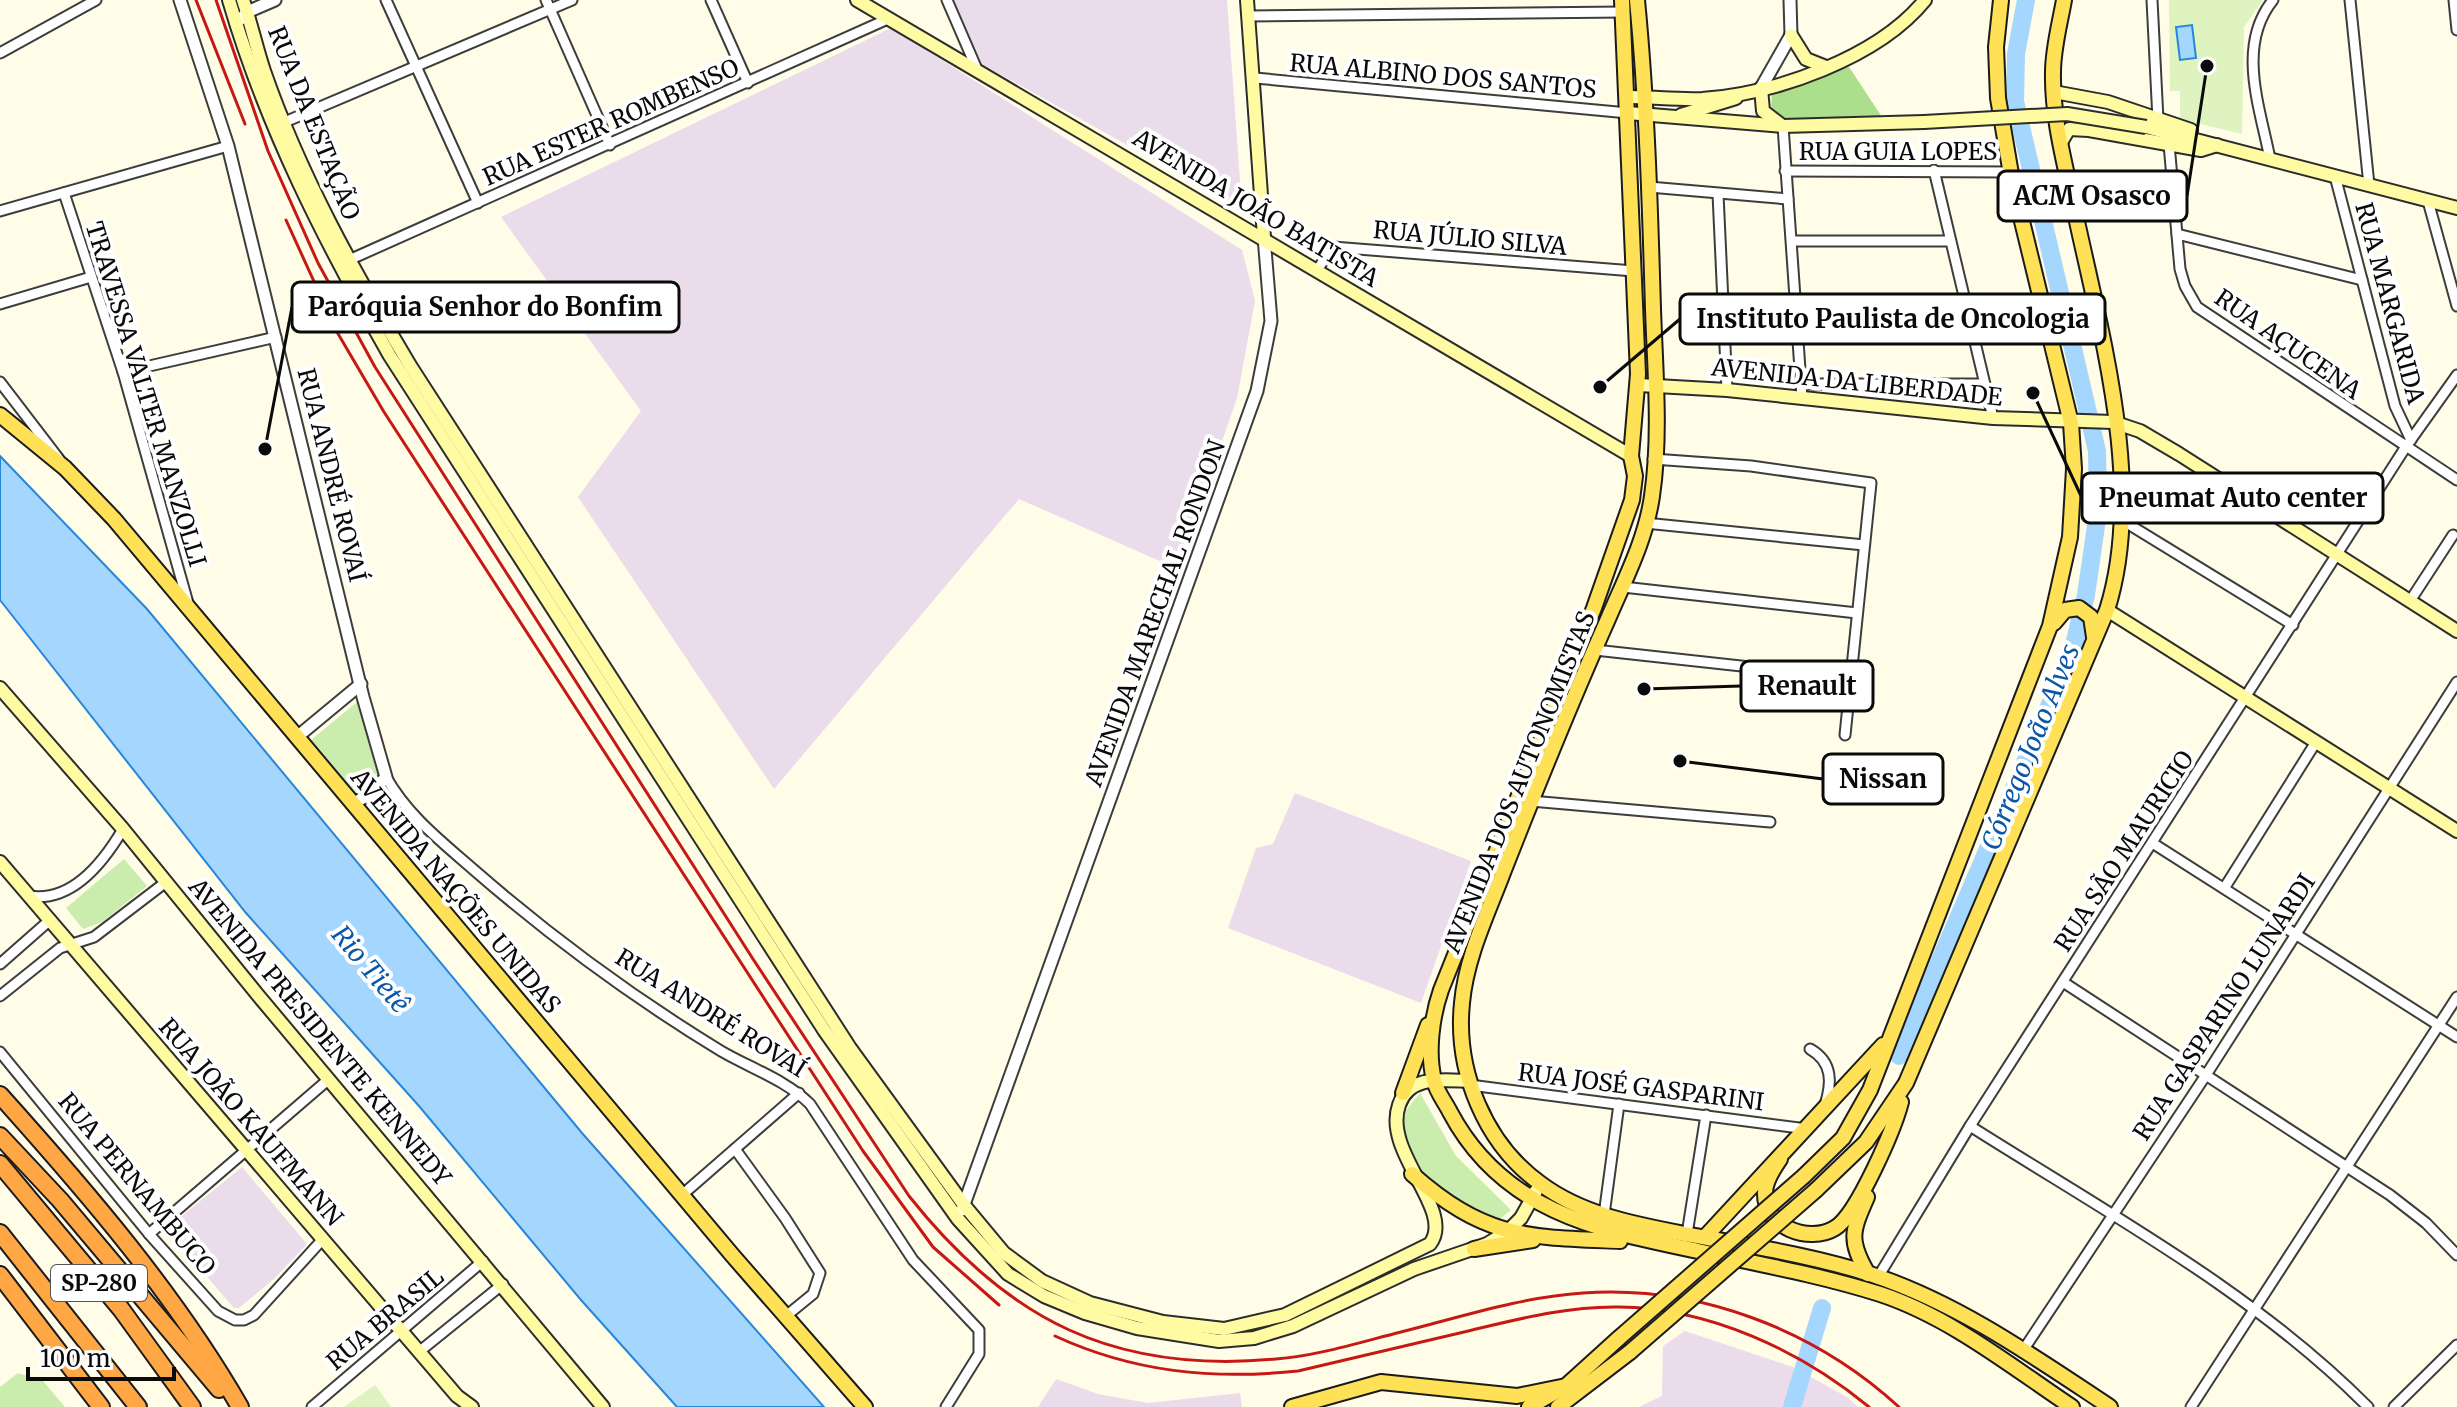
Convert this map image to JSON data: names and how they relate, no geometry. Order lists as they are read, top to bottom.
{
  "streets": {
    "highway": ["SP-280"],
    "main road": [
      "RUA DA ESTAÇÃO",
      "AVENIDA JOÃO BATISTA",
      "AVENIDA DA LIBERDADE",
      "AVENIDA MARECHAL RONDON",
      "AVENIDA DOS AUTONOMISTAS",
      "AVENIDA NAÇÕES UNIDAS",
      "AVENIDA PRESIDENTE KENNEDY",
      "RUA JOÃO KAUFMANN"
    ],
    "street": [
      "RUA ALBINO DOS SANTOS",
      "RUA ESTER ROMBENSO",
      "RUA GUIA LOPES",
      "RUA JÚLIO SILVA",
      "RUA MARGARIDA",
      "RUA AÇUCENA",
      "TRAVESSA VALTER MANZOLLI",
      "RUA ANDRÉ ROVAÍ",
      "RUA SÃO MAURICIO",
      "RUA GASPARINO LUNARDI",
      "RUA JOSÉ GASPARINI",
      "RUA PERNAMBUCO",
      "RUA BRASIL"
    ]
  },
  "crossings": [
    ["RUA ALBINO DOS SANTOS", "AVENIDA MARECHAL RONDON"],
    ["RUA ALBINO DOS SANTOS", "AVENIDA DOS AUTONOMISTAS"],
    ["RUA ESTER ROMBENSO", "RUA DA ESTAÇÃO"],
    ["RUA ESTER ROMBENSO", "AVENIDA JOÃO BATISTA"],
    ["AVENIDA JOÃO BATISTA", "RUA JÚLIO SILVA"],
    ["AVENIDA JOÃO BATISTA", "AVENIDA MARECHAL RONDON"],
    ["AVENIDA JOÃO BATISTA", "AVENIDA DOS AUTONOMISTAS"],
    ["RUA JÚLIO SILVA", "AVENIDA DOS AUTONOMISTAS"],
    ["RUA MARGARIDA", "RUA AÇUCENA"],
    ["RUA MARGARIDA", "RUA SÃO MAURICIO"],
    ["RUA AÇUCENA", "RUA SÃO MAURICIO"],
    ["AVENIDA DA LIBERDADE", "AVENIDA DOS AUTONOMISTAS"],
    ["TRAVESSA VALTER MANZOLLI", "AVENIDA NAÇÕES UNIDAS"],
    ["AVENIDA DOS AUTONOMISTAS", "RUA SÃO MAURICIO"],
    ["AVENIDA DOS AUTONOMISTAS", "RUA GASPARINO LUNARDI"],
    ["AVENIDA DOS AUTONOMISTAS", "RUA JOSÉ GASPARINI"],
    ["AVENIDA PRESIDENTE KENNEDY", "RUA BRASIL"],
    ["RUA JOÃO KAUFMANN", "RUA PERNAMBUCO"],
    ["RUA JOÃO KAUFMANN", "RUA BRASIL"]
  ],
  "water": ["Córrego João Alves", "Rio Tietê"],
  "places": [
    "ACM Osasco",
    "Instituto Paulista de Oncologia",
    "Pneumat Auto center",
    "Paróquia Senhor do Bonfim",
    "Renault",
    "Nissan"
  ],
  "scale_bar": "100 m"
}
